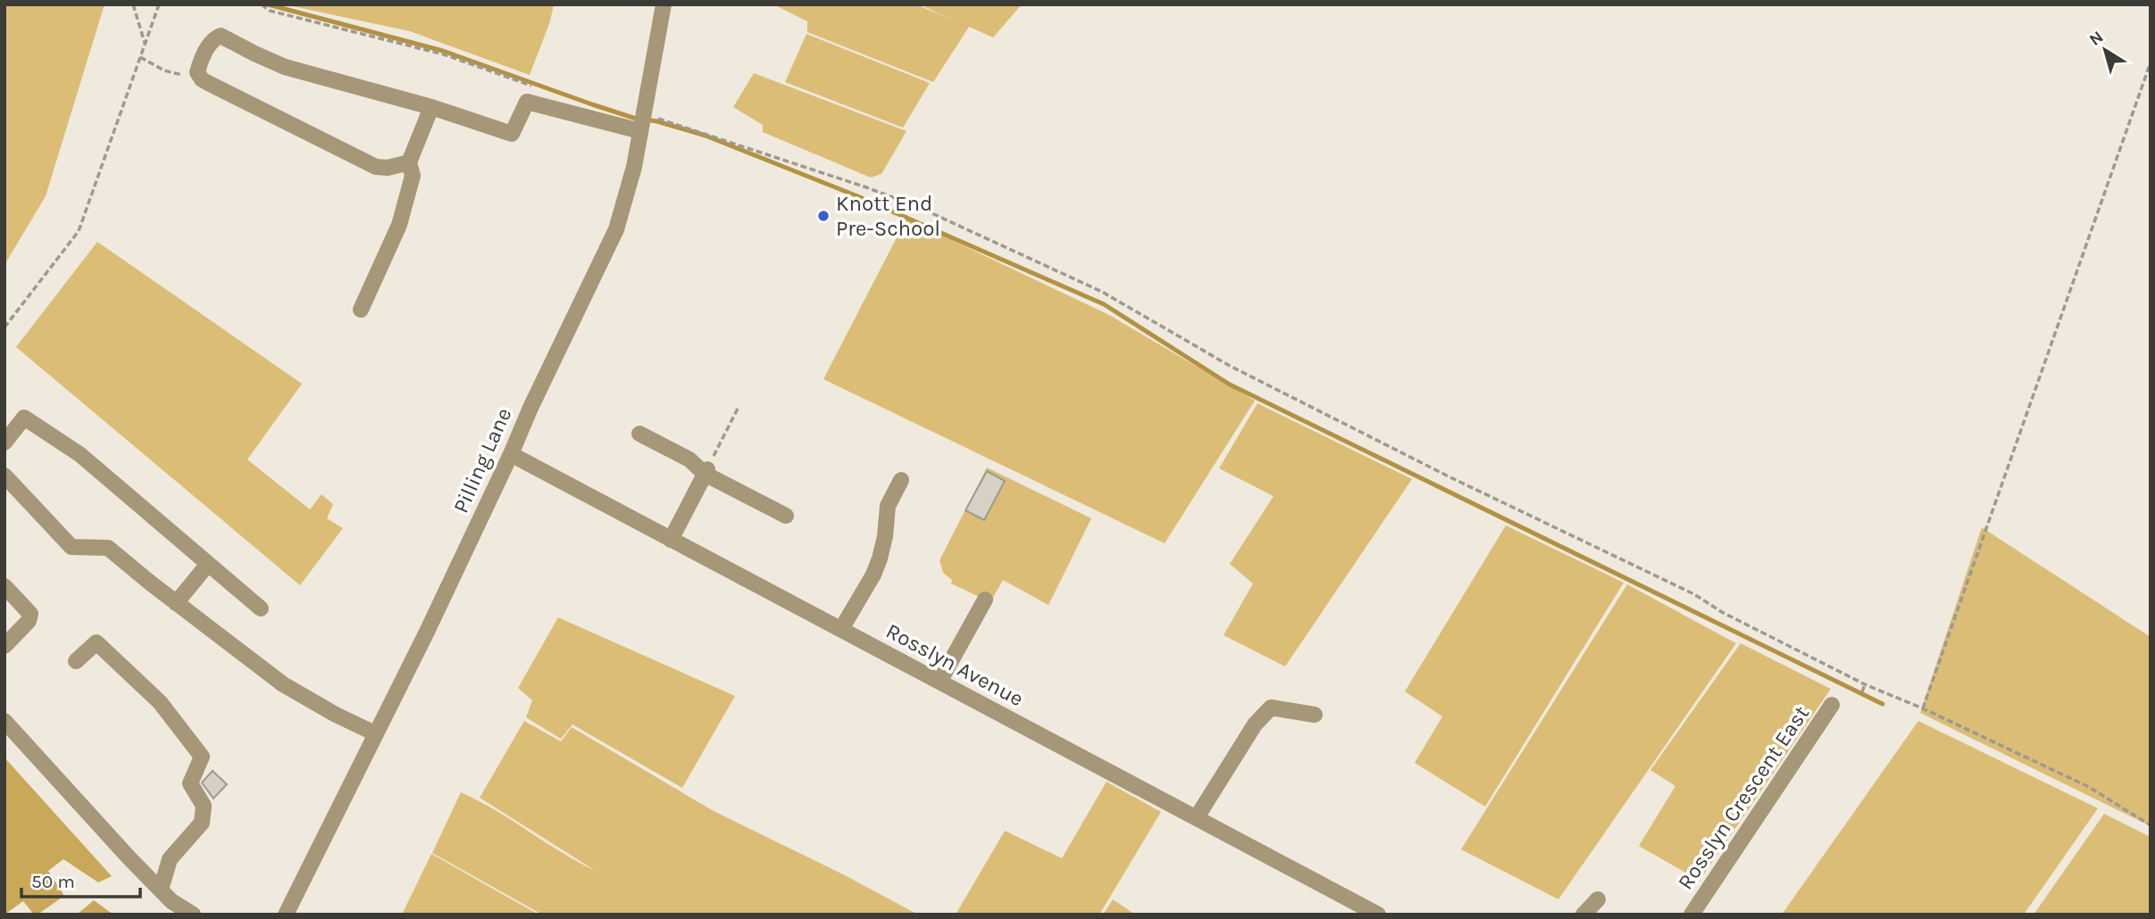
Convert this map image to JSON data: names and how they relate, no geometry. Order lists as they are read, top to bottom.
{
  "streets": {
    "street": ["Pilling Lane", "Rosslyn Avenue", "Rosslyn Crescent East"]
  },
  "crossings": [
    ["Pilling Lane", "Rosslyn Avenue"]
  ],
  "places": ["Knott End Pre-School"],
  "scale_bar": "50 m",
  "north": "top left"
}
